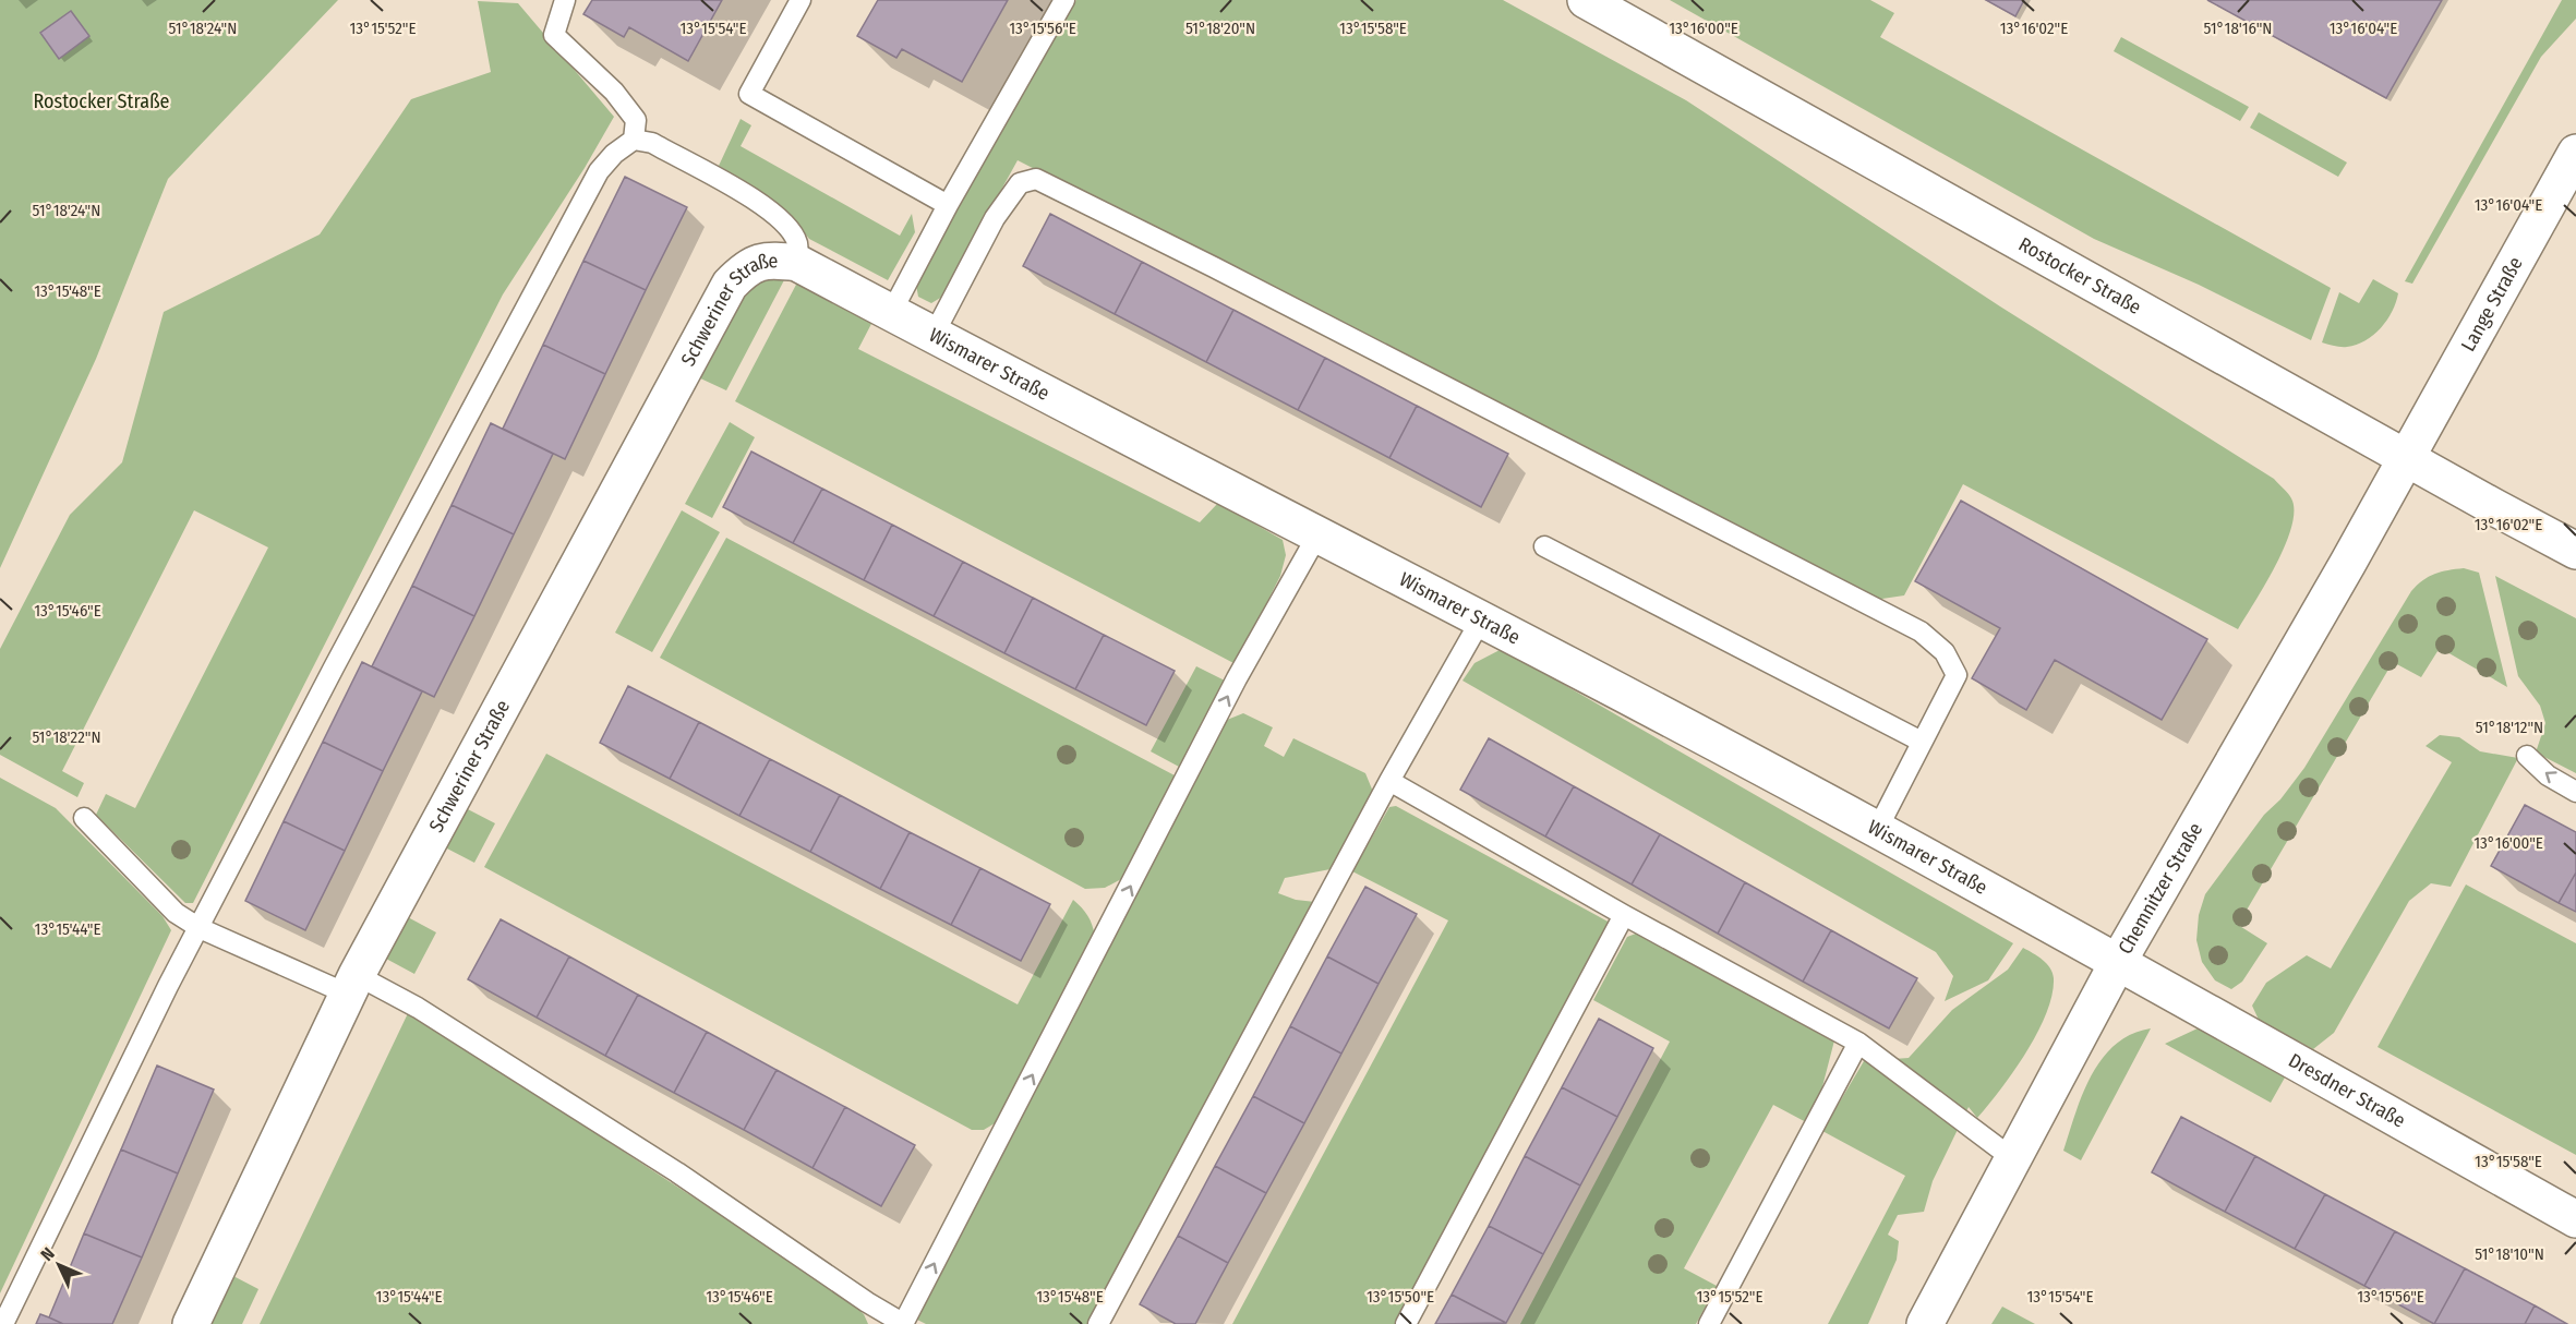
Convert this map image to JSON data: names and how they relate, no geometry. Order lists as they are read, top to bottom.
{
  "streets": {
    "street": [
      "Rostocker Straße",
      "Lange Straße",
      "Schweriner Straße",
      "Wismarer Straße",
      "Chemnitzer Straße",
      "Dresdner Straße"
    ]
  },
  "crossings": [
    ["Rostocker Straße", "Lange Straße"],
    ["Rostocker Straße", "Chemnitzer Straße"],
    ["Lange Straße", "Chemnitzer Straße"],
    ["Schweriner Straße", "Wismarer Straße"],
    ["Wismarer Straße", "Chemnitzer Straße"],
    ["Wismarer Straße", "Dresdner Straße"],
    ["Chemnitzer Straße", "Dresdner Straße"]
  ],
  "parks": ["Rostocker Straße"],
  "north": "top left",
  "coordinates": [
    "13°16'04\"E",
    "13°15'52\"E",
    "13°15'54\"E",
    "13°15'56\"E",
    "13°15'58\"E",
    "13°16'00\"E",
    "13°16'02\"E",
    "51°18'24\"N",
    "51°18'20\"N",
    "51°18'16\"N",
    "13°15'48\"E",
    "13°15'46\"E",
    "51°18'12\"N",
    "51°18'22\"N",
    "13°15'44\"E",
    "51°18'10\"N",
    "13°15'50\"E"
  ]
}
